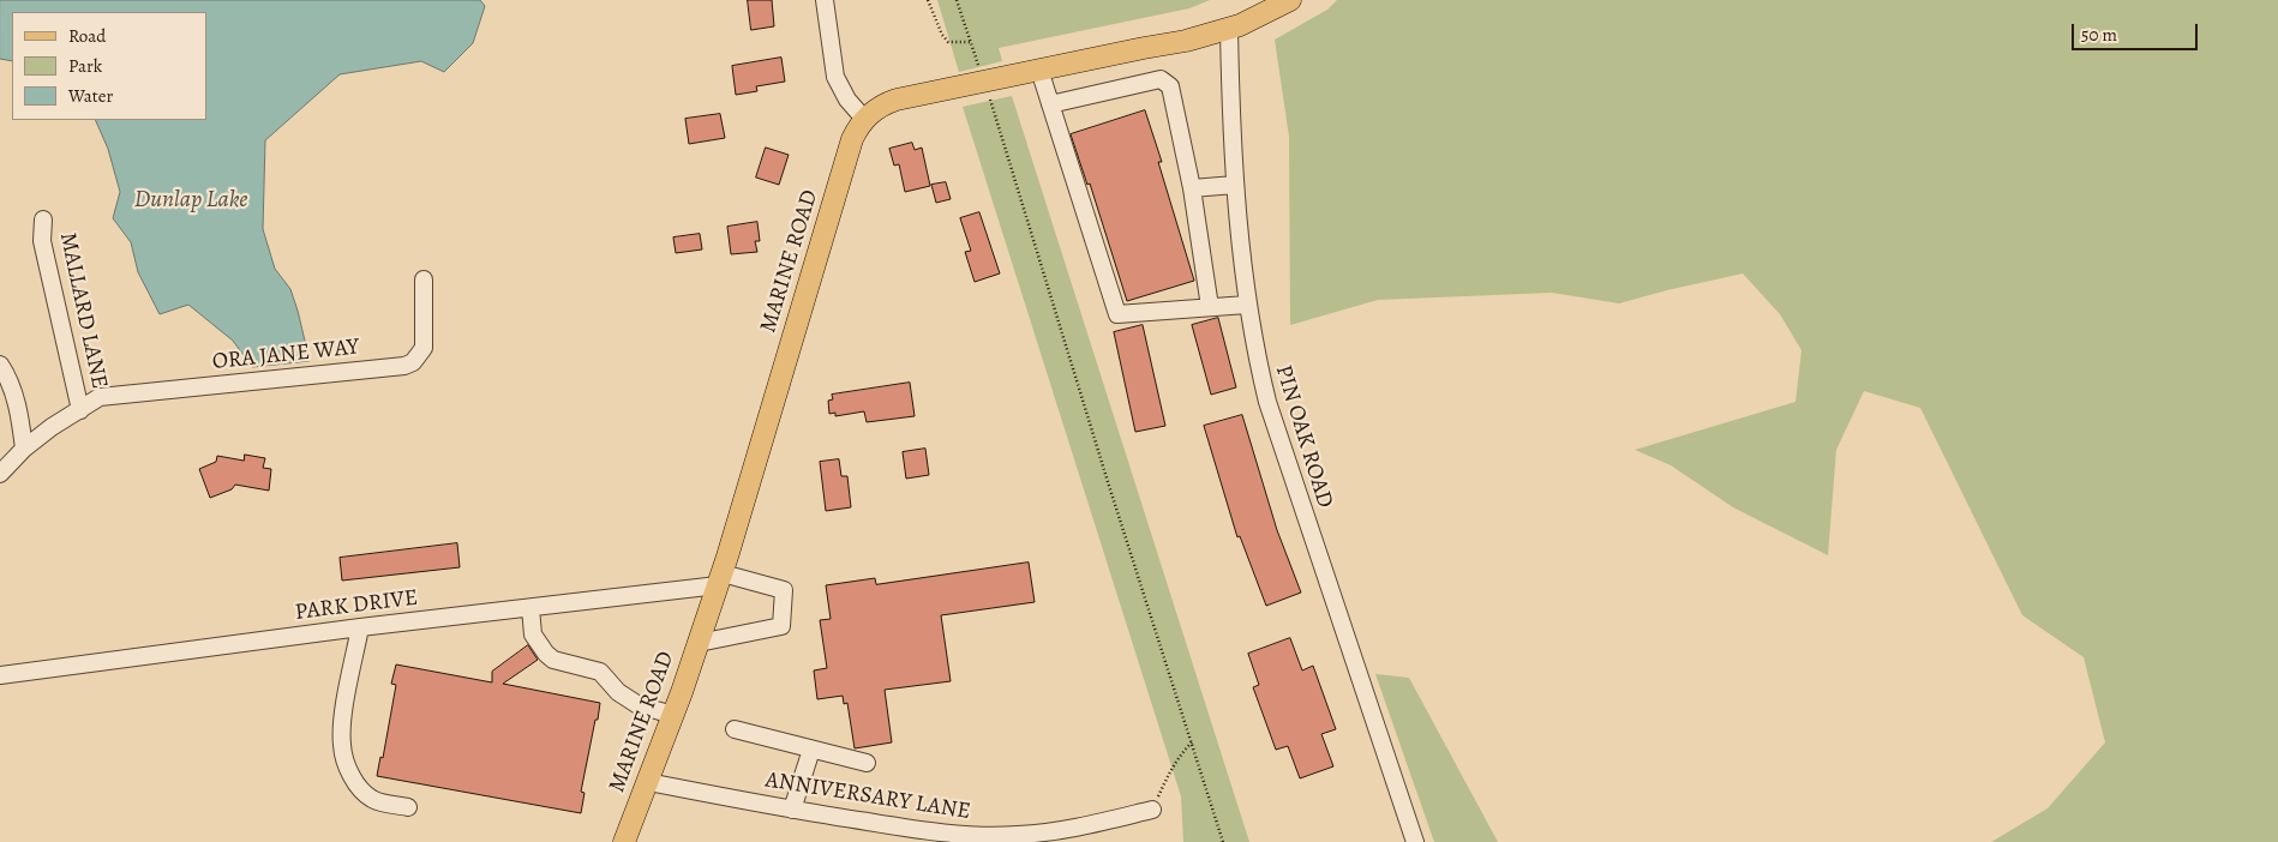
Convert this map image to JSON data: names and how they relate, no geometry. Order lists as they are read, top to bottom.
{
  "streets": {
    "main road": ["MARINE ROAD"],
    "street": [
      "MALLARD LANE",
      "ORA JANE WAY",
      "PIN OAK ROAD",
      "PARK DRIVE",
      "ANNIVERSARY LANE"
    ]
  },
  "crossings": [
    ["MARINE ROAD", "PIN OAK ROAD"],
    ["MARINE ROAD", "PARK DRIVE"],
    ["MARINE ROAD", "ANNIVERSARY LANE"],
    ["MALLARD LANE", "ORA JANE WAY"]
  ],
  "water": ["Dunlap Lake"],
  "legend": ["Road", "Park", "Water"],
  "scale_bar": "50 m"
}
